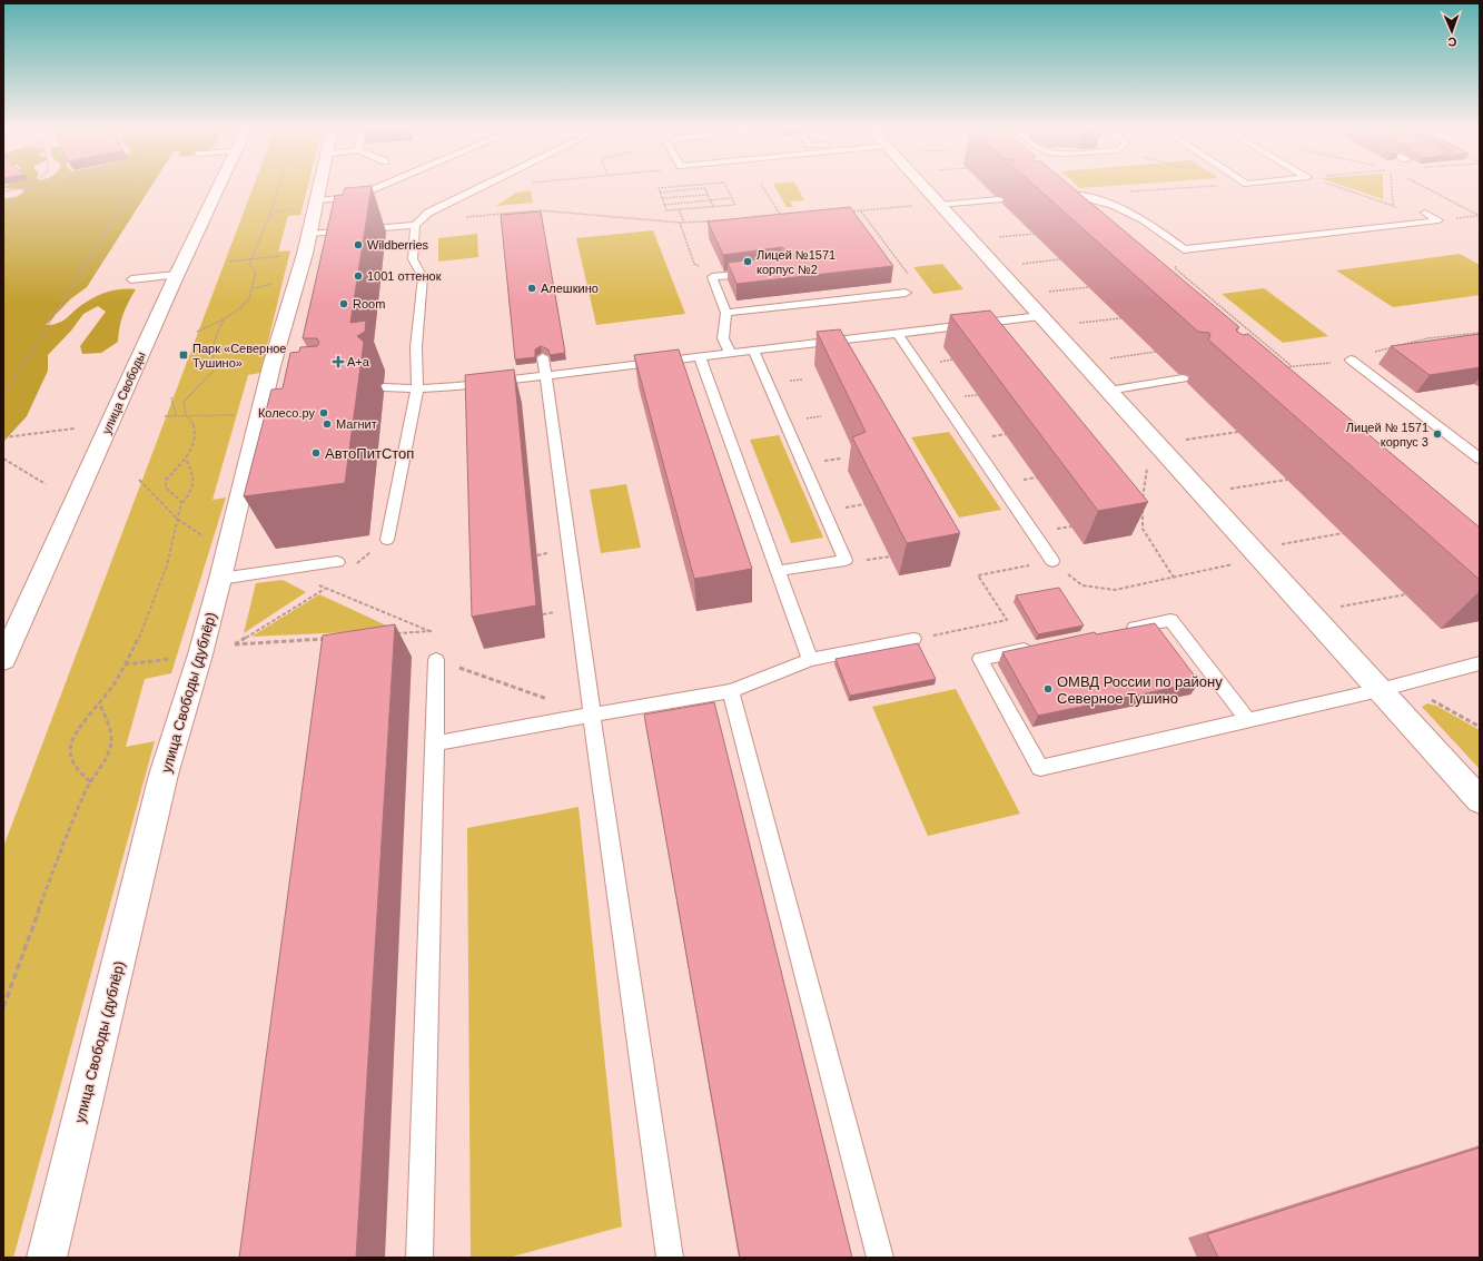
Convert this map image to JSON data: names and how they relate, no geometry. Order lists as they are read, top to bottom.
{
  "streets": {
    "street": ["улица Свободы", "улица Свободы (дублёр)"]
  },
  "places": {
    "other": [
      "Wildberries",
      "Лицей №1571 корпус №2",
      "1001 оттенок",
      "Алешкино",
      "Room",
      "Колесо.ру",
      "Магнит",
      "Лицей № 1571 корпус 3",
      "АвтоПитСтоп",
      "ОМВД России по району Северное Тушино"
    ],
    "transit": ["Парк «Северное Тушино»"],
    "health": ["А+а"]
  },
  "north": "bottom"
}
